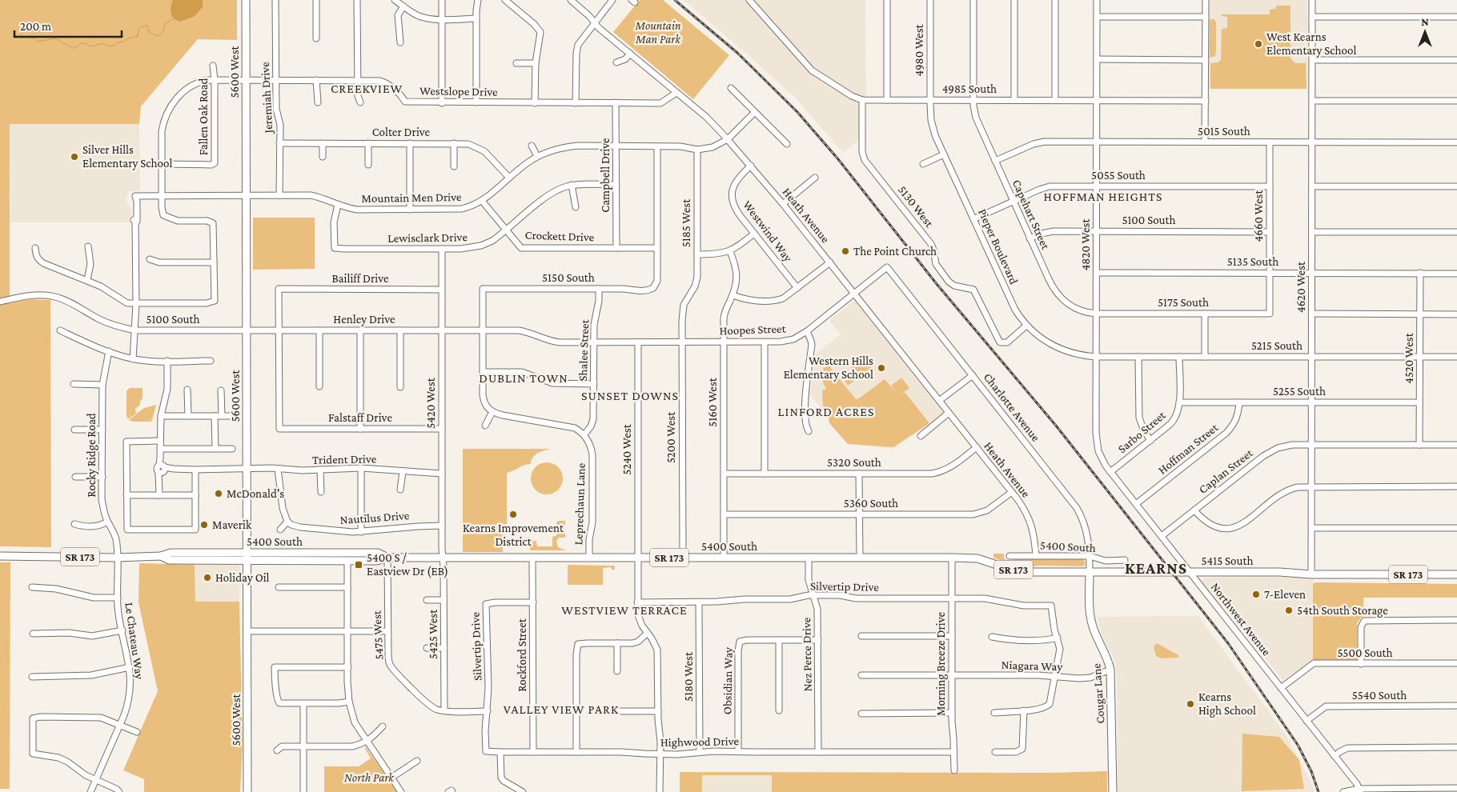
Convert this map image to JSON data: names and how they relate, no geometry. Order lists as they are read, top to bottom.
{
  "streets": {
    "main road": [
      "5600 West",
      "5400 South",
      "SR 173",
      "5415 South",
      "Cougar Lane"
    ],
    "street": [
      "4980 West",
      "4985 South",
      "Westslope Drive",
      "Jeremiah Drive",
      "Fallen Oak Road",
      "5015 South",
      "Colter Drive",
      "Campbell Drive",
      "5055 South",
      "Mountain Men Drive",
      "5130 West",
      "Capehart Street",
      "Heath Avenue",
      "4660 West",
      "5100 South",
      "5185 West",
      "Westwind Way",
      "Crockett Drive",
      "Lewisclark Drive",
      "4820 West",
      "Pieper Boulevard",
      "5135 South",
      "5150 South",
      "Bailiff Drive",
      "4620 West",
      "5175 South",
      "Henley Drive",
      "Hoopes Street",
      "5215 South",
      "Shalee Street",
      "4520 West",
      "5255 South",
      "5160 West",
      "5420 West",
      "Charlotte Avenue",
      "Falstaff Drive",
      "Sarbo Street",
      "5200 West",
      "Hoffman Street",
      "5240 West",
      "Rocky Ridge Road",
      "Trident Drive",
      "5320 South",
      "Caplan Street",
      "5360 South",
      "Leprechaun Lane",
      "Nautilus Drive",
      "Silvertip Drive",
      "Northwest Avenue",
      "5425 West",
      "5475 West",
      "Le Chateau Way",
      "5500 South",
      "Nez Perce Drive",
      "Rockford Street",
      "Morning Breeze Drive",
      "Niagara Way",
      "5180 West",
      "Obsidian Way",
      "5540 South",
      "Highwood Drive"
    ]
  },
  "crossings": [
    ["4980 West", "4985 South"],
    ["4980 West", "Pieper Boulevard"],
    ["5600 West", "Westslope Drive"],
    ["5600 West", "Mountain Men Drive"],
    ["5600 West", "5100 South"],
    ["5600 West", "Henley Drive"],
    ["5600 West", "Trident Drive"],
    ["5600 West", "5400 South"],
    ["4985 South", "5130 West"],
    ["4985 South", "Capehart Street"],
    ["4985 South", "4820 West"],
    ["4985 South", "Pieper Boulevard"],
    ["Westslope Drive", "Jeremiah Drive"],
    ["Westslope Drive", "Fallen Oak Road"],
    ["Westslope Drive", "Campbell Drive"],
    ["Westslope Drive", "Mountain Men Drive"],
    ["Westslope Drive", "Heath Avenue"],
    ["Jeremiah Drive", "Colter Drive"],
    ["Jeremiah Drive", "Mountain Men Drive"],
    ["5015 South", "Capehart Street"],
    ["5015 South", "4660 West"],
    ["5015 South", "4820 West"],
    ["5015 South", "4620 West"],
    ["Colter Drive", "Mountain Men Drive"],
    ["Campbell Drive", "Mountain Men Drive"],
    ["Campbell Drive", "Crockett Drive"],
    ["Campbell Drive", "Lewisclark Drive"],
    ["5055 South", "Capehart Street"],
    ["5055 South", "4660 West"],
    ["5055 South", "4820 West"],
    ["5055 South", "Pieper Boulevard"],
    ["Mountain Men Drive", "Heath Avenue"],
    ["Mountain Men Drive", "5185 West"],
    ["Mountain Men Drive", "Crockett Drive"],
    ["Mountain Men Drive", "Lewisclark Drive"],
    ["5130 West", "Pieper Boulevard"],
    ["Capehart Street", "5100 South"],
    ["Capehart Street", "4820 West"],
    ["Capehart Street", "5175 South"],
    ["Heath Avenue", "Westwind Way"],
    ["Heath Avenue", "Hoopes Street"],
    ["Heath Avenue", "5320 South"],
    ["Heath Avenue", "5360 South"],
    ["Heath Avenue", "5400 South"],
    ["4660 West", "5100 South"],
    ["4660 West", "5135 South"],
    ["4660 West", "5175 South"],
    ["5100 South", "4820 West"],
    ["5100 South", "Henley Drive"],
    ["5185 West", "5200 West"],
    ["Crockett Drive", "Lewisclark Drive"],
    ["Crockett Drive", "5150 South"],
    ["Lewisclark Drive", "5420 West"],
    ["4820 West", "Pieper Boulevard"],
    ["4820 West", "5135 South"],
    ["4820 West", "5175 South"],
    ["4820 West", "5215 South"],
    ["4820 West", "Northwest Avenue"],
    ["Pieper Boulevard", "5215 South"],
    ["5135 South", "4620 West"],
    ["5135 South", "4520 West"],
    ["5150 South", "Henley Drive"],
    ["5150 South", "Hoopes Street"],
    ["5150 South", "Shalee Street"],
    ["Bailiff Drive", "Henley Drive"],
    ["Bailiff Drive", "5420 West"],
    ["Bailiff Drive", "Falstaff Drive"],
    ["4620 West", "5215 South"],
    ["4620 West", "5255 South"],
    ["4620 West", "Caplan Street"],
    ["4620 West", "5415 South"],
    ["Henley Drive", "Hoopes Street"],
    ["Henley Drive", "5420 West"],
    ["Henley Drive", "Falstaff Drive"],
    ["Hoopes Street", "Shalee Street"],
    ["Hoopes Street", "5160 West"],
    ["Hoopes Street", "Charlotte Avenue"],
    ["Hoopes Street", "5200 West"],
    ["Hoopes Street", "5240 West"],
    ["5215 South", "4520 West"],
    ["5215 South", "Sarbo Street"],
    ["Shalee Street", "Leprechaun Lane"],
    ["4520 West", "5255 South"],
    ["4520 West", "Caplan Street"],
    ["5255 South", "Sarbo Street"],
    ["5255 South", "Hoffman Street"],
    ["5160 West", "5320 South"],
    ["5160 West", "5360 South"],
    ["5160 West", "5400 South"],
    ["5420 West", "Falstaff Drive"],
    ["5420 West", "Trident Drive"],
    ["5420 West", "Nautilus Drive"],
    ["5420 West", "5400 South"],
    ["5420 West", "5425 West"],
    ["Charlotte Avenue", "5400 South"],
    ["Charlotte Avenue", "5415 South"],
    ["Charlotte Avenue", "Cougar Lane"],
    ["Sarbo Street", "Northwest Avenue"],
    ["5200 West", "5400 South"],
    ["Hoffman Street", "Northwest Avenue"],
    ["5240 West", "5400 South"],
    ["5240 West", "Silvertip Drive"],
    ["5240 West", "Highwood Drive"],
    ["Rocky Ridge Road", "5400 South"],
    ["Rocky Ridge Road", "Le Chateau Way"],
    ["Caplan Street", "Northwest Avenue"],
    ["Leprechaun Lane", "5400 South"],
    ["5400 South", "5415 South"],
    ["5400 South", "5425 West"],
    ["5400 South", "5475 West"],
    ["5400 South", "Le Chateau Way"],
    ["5400 South", "Nez Perce Drive"],
    ["5400 South", "Rockford Street"],
    ["5400 South", "Morning Breeze Drive"],
    ["5415 South", "Northwest Avenue"],
    ["5415 South", "Morning Breeze Drive"],
    ["5415 South", "Cougar Lane"],
    ["Silvertip Drive", "Nez Perce Drive"],
    ["Silvertip Drive", "Rockford Street"],
    ["Silvertip Drive", "Morning Breeze Drive"],
    ["Silvertip Drive", "5180 West"],
    ["Silvertip Drive", "Highwood Drive"],
    ["Northwest Avenue", "5500 South"],
    ["Northwest Avenue", "5540 South"],
    ["5425 West", "5475 West"],
    ["Nez Perce Drive", "Obsidian Way"],
    ["Nez Perce Drive", "Highwood Drive"],
    ["Rockford Street", "Highwood Drive"],
    ["Morning Breeze Drive", "Niagara Way"],
    ["Morning Breeze Drive", "Highwood Drive"],
    ["Niagara Way", "Cougar Lane"],
    ["5180 West", "Highwood Drive"],
    ["Obsidian Way", "Highwood Drive"]
  ],
  "districts": [
    "CREEKVIEW",
    "HOFFMAN HEIGHTS",
    "DUBLIN TOWN",
    "SUNSET DOWNS",
    "LINFORD ACRES",
    "KEARNS",
    "WESTVIEW TERRACE",
    "VALLEY VIEW PARK"
  ],
  "parks": ["Mountain Man Park", "North Park"],
  "places": {
    "other": [
      "West Kearns Elementary School",
      "Silver Hills Elementary School",
      "The Point Church",
      "Western Hills Elementary School",
      "McDonald's",
      "Kearns Improvement District",
      "Maverik",
      "Holiday Oil",
      "7-Eleven",
      "54th South Storage",
      "Kearns High School"
    ],
    "transit": ["5400 S / Eastview Dr (EB)"]
  },
  "scale_bar": "200 m",
  "north": "top"
}
